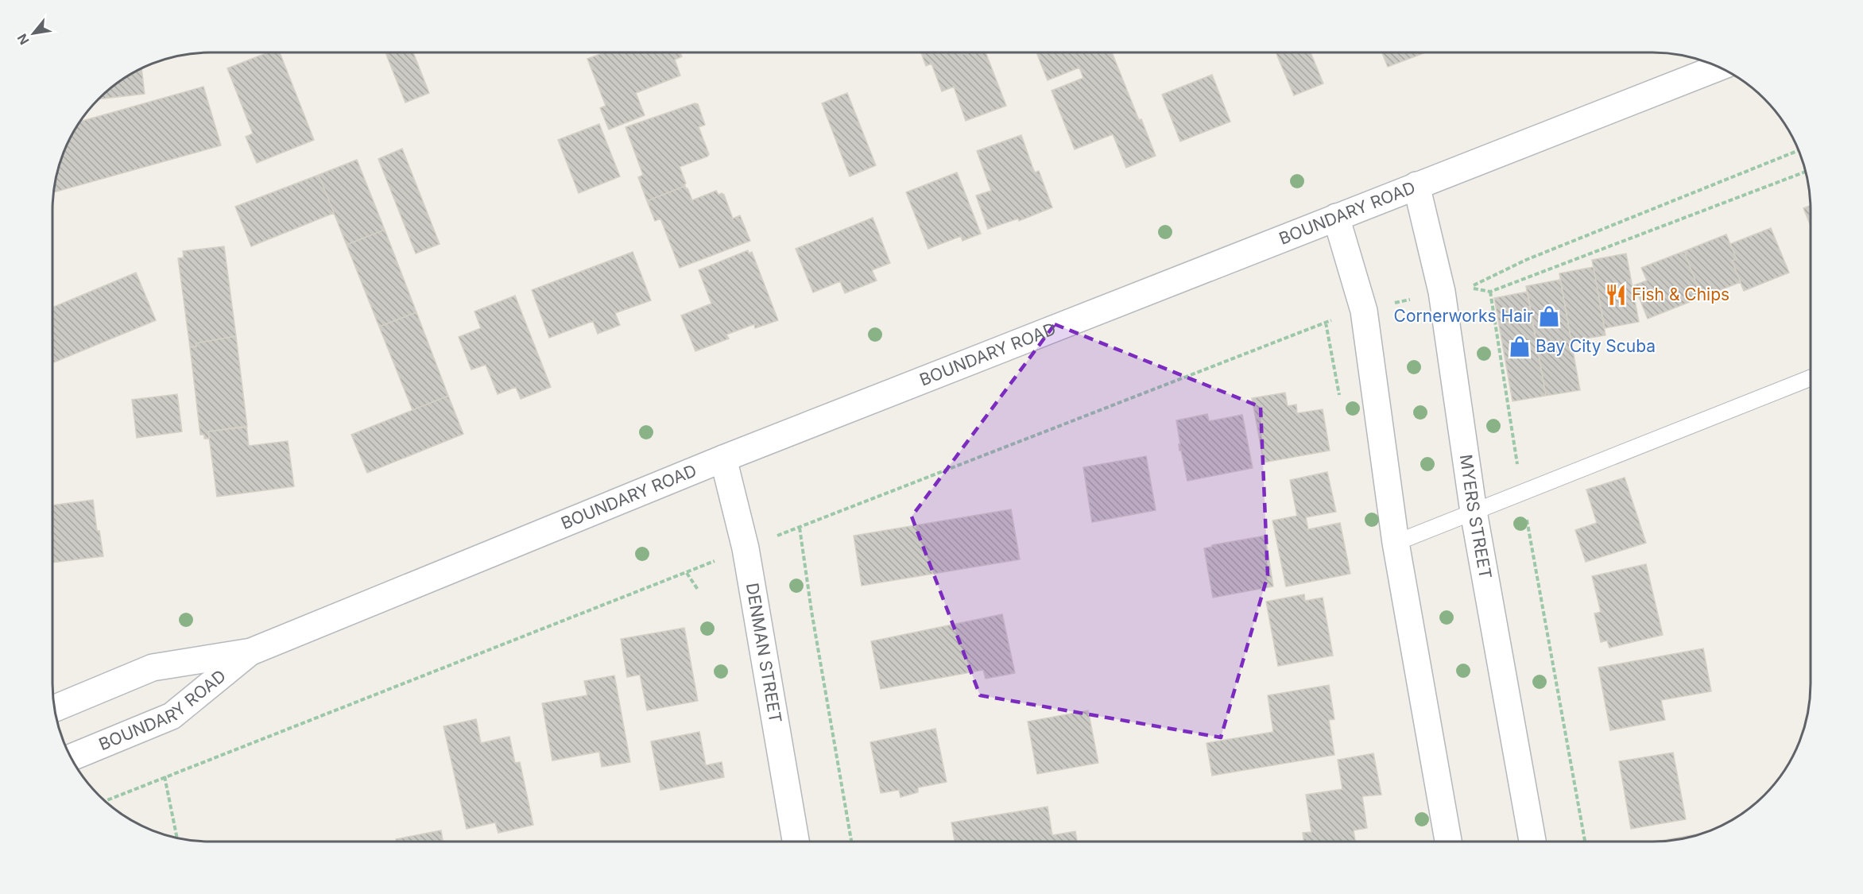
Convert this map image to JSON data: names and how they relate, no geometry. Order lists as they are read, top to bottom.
{
  "streets": {
    "main road": ["BOUNDARY ROAD", "MYERS STREET", "DENMAN STREET"]
  },
  "crossings": [
    ["BOUNDARY ROAD", "MYERS STREET"],
    ["BOUNDARY ROAD", "DENMAN STREET"]
  ],
  "places": {
    "restaurant": ["Fish & Chips"],
    "shop": ["Cornerworks Hair", "Bay City Scuba"]
  },
  "north": "bottom left"
}
